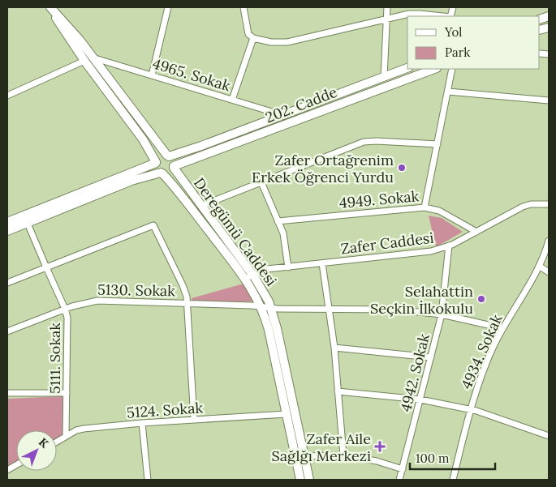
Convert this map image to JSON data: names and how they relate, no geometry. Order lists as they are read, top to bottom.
{
  "streets": {
    "main road": ["202. Cadde", "Deregümü Caddesi"],
    "street": [
      "4965. Sokak",
      "4949. Sokak",
      "Zafer Caddesi",
      "5130. Sokak",
      "4934. Sokak",
      "5111. Sokak",
      "4942. Sokak",
      "5124. Sokak"
    ]
  },
  "crossings": [
    ["4965. Sokak", "202. Cadde"],
    ["202. Cadde", "Deregümü Caddesi"],
    ["4949. Sokak", "Zafer Caddesi"],
    ["Deregümü Caddesi", "Zafer Caddesi"],
    ["Deregümü Caddesi", "5130. Sokak"],
    ["Deregümü Caddesi", "5124. Sokak"],
    ["Zafer Caddesi", "4942. Sokak"],
    ["5130. Sokak", "4934. Sokak"],
    ["5130. Sokak", "5111. Sokak"],
    ["5130. Sokak", "4942. Sokak"],
    ["5111. Sokak", "5124. Sokak"]
  ],
  "places": {
    "other": ["Zafer Ortağrenim Erkek Öğrenci Yurdu", "Selahattin Seçkin İlkokulu"],
    "health": ["Zafer Aile Sağlğı Merkezi"]
  },
  "legend": ["Yol", "Park"],
  "scale_bar": "100 m",
  "north": "top right"
}
